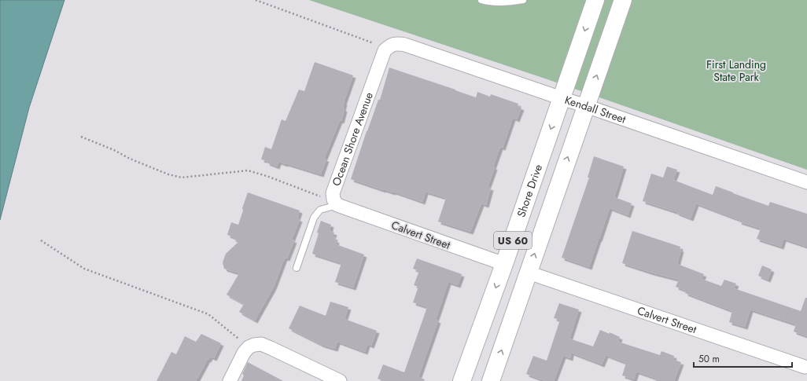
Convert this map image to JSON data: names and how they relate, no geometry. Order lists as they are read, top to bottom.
{
  "streets": {
    "highway": ["Shore Drive", "US 60"],
    "street": ["Kendall Street", "Ocean Shore Avenue", "Calvert Street"]
  },
  "crossings": [
    ["Kendall Street", "Ocean Shore Avenue"],
    ["Kendall Street", "Shore Drive"],
    ["Kendall Street", "US 60"],
    ["Ocean Shore Avenue", "Calvert Street"],
    ["Shore Drive", "Calvert Street"],
    ["Calvert Street", "US 60"]
  ],
  "parks": ["First Landing State Park"],
  "scale_bar": "50 m"
}
